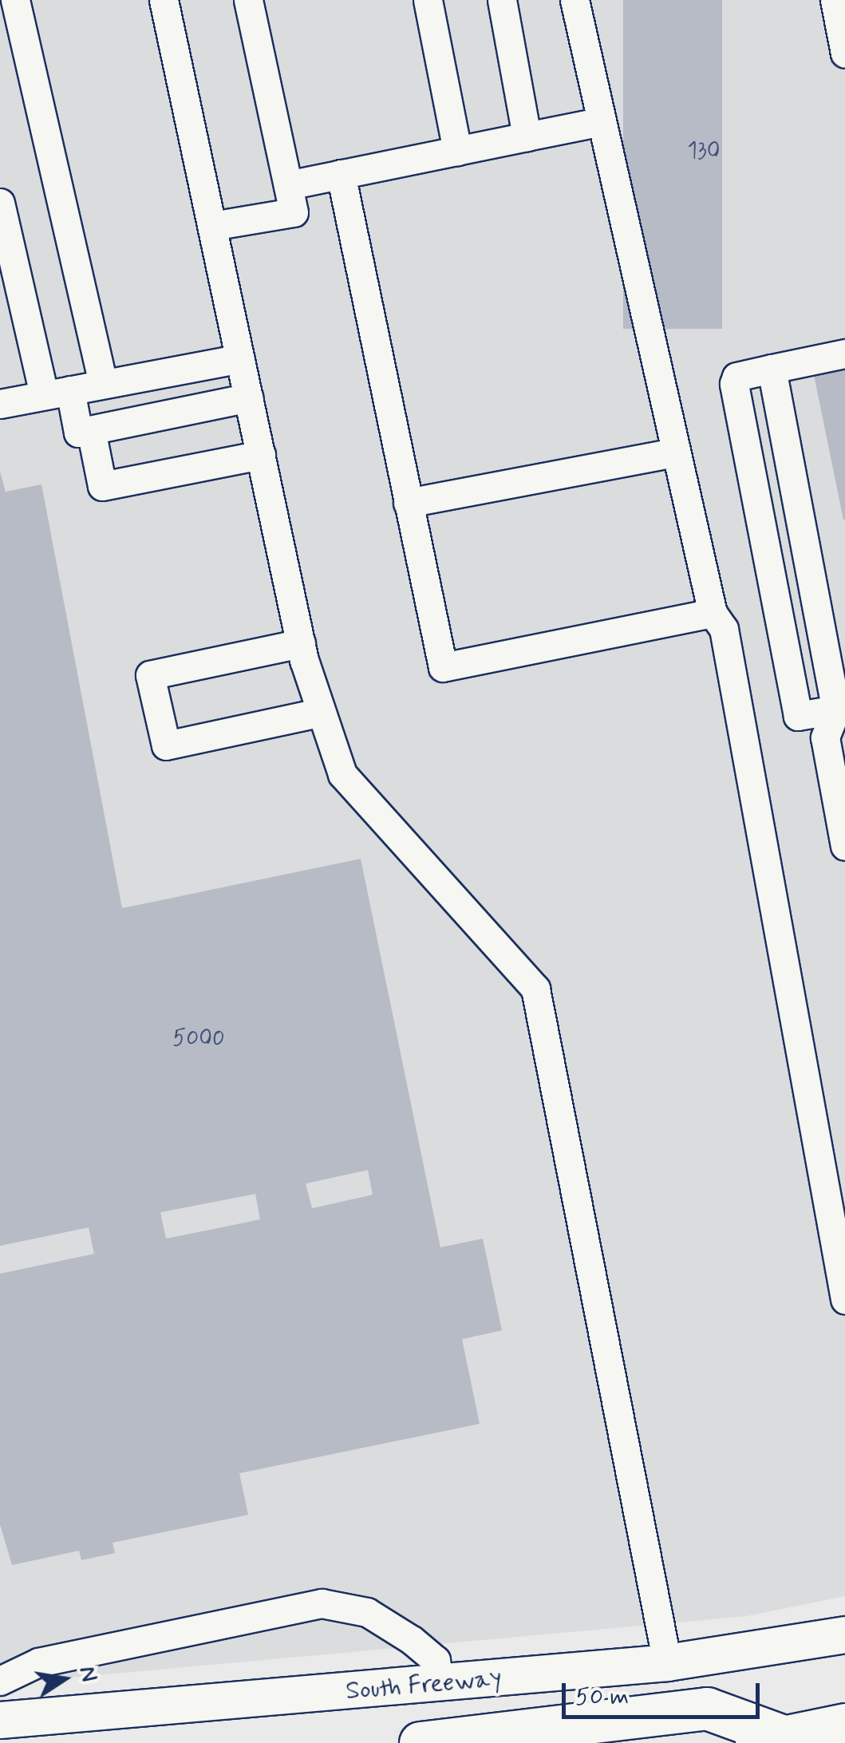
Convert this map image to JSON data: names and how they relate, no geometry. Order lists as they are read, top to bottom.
{
  "streets": {
    "main road": ["South Freeway"]
  },
  "house_numbers": ["130", "5000"],
  "scale_bar": "50 m",
  "north": "right"
}
